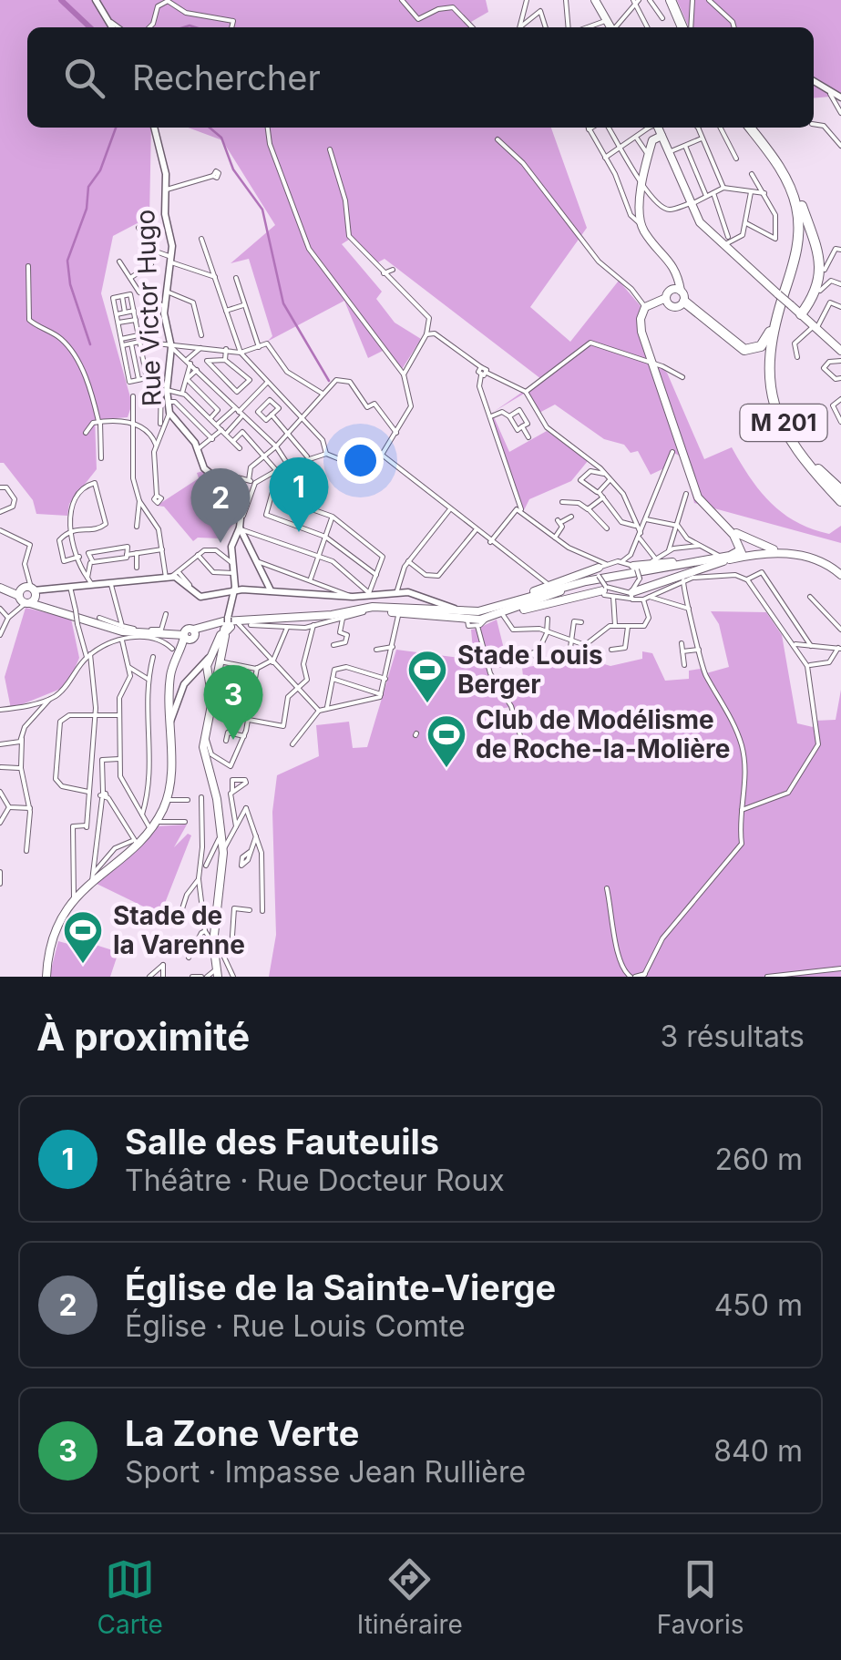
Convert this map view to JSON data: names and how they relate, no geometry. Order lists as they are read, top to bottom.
{
  "streets": {
    "highway": ["M 201"],
    "street": ["Rue Victor Hugo"]
  },
  "places": {
    "sports": ["Stade Louis Berger", "Club de Modélisme de Roche-la-Molière", "Stade de la Varenne"]
  },
  "page": {
    "search": "Rechercher",
    "pins": ["1", "2", "3"],
    "heading": ["À proximité", "3 résultats"],
    "list": [
      {
        "mark": "1",
        "name": "Salle des Fauteuils",
        "note": "Théâtre · Rue Docteur Roux",
        "value": "260 m"
      },
      {
        "mark": "2",
        "name": "Église de la Sainte-Vierge",
        "note": "Église · Rue Louis Comte",
        "value": "450 m"
      },
      {
        "mark": "3",
        "name": "La Zone Verte",
        "note": "Sport · Impasse Jean Rullière",
        "value": "840 m"
      }
    ],
    "nav": ["Carte", "Itinéraire", "Favoris"]
  }
}
